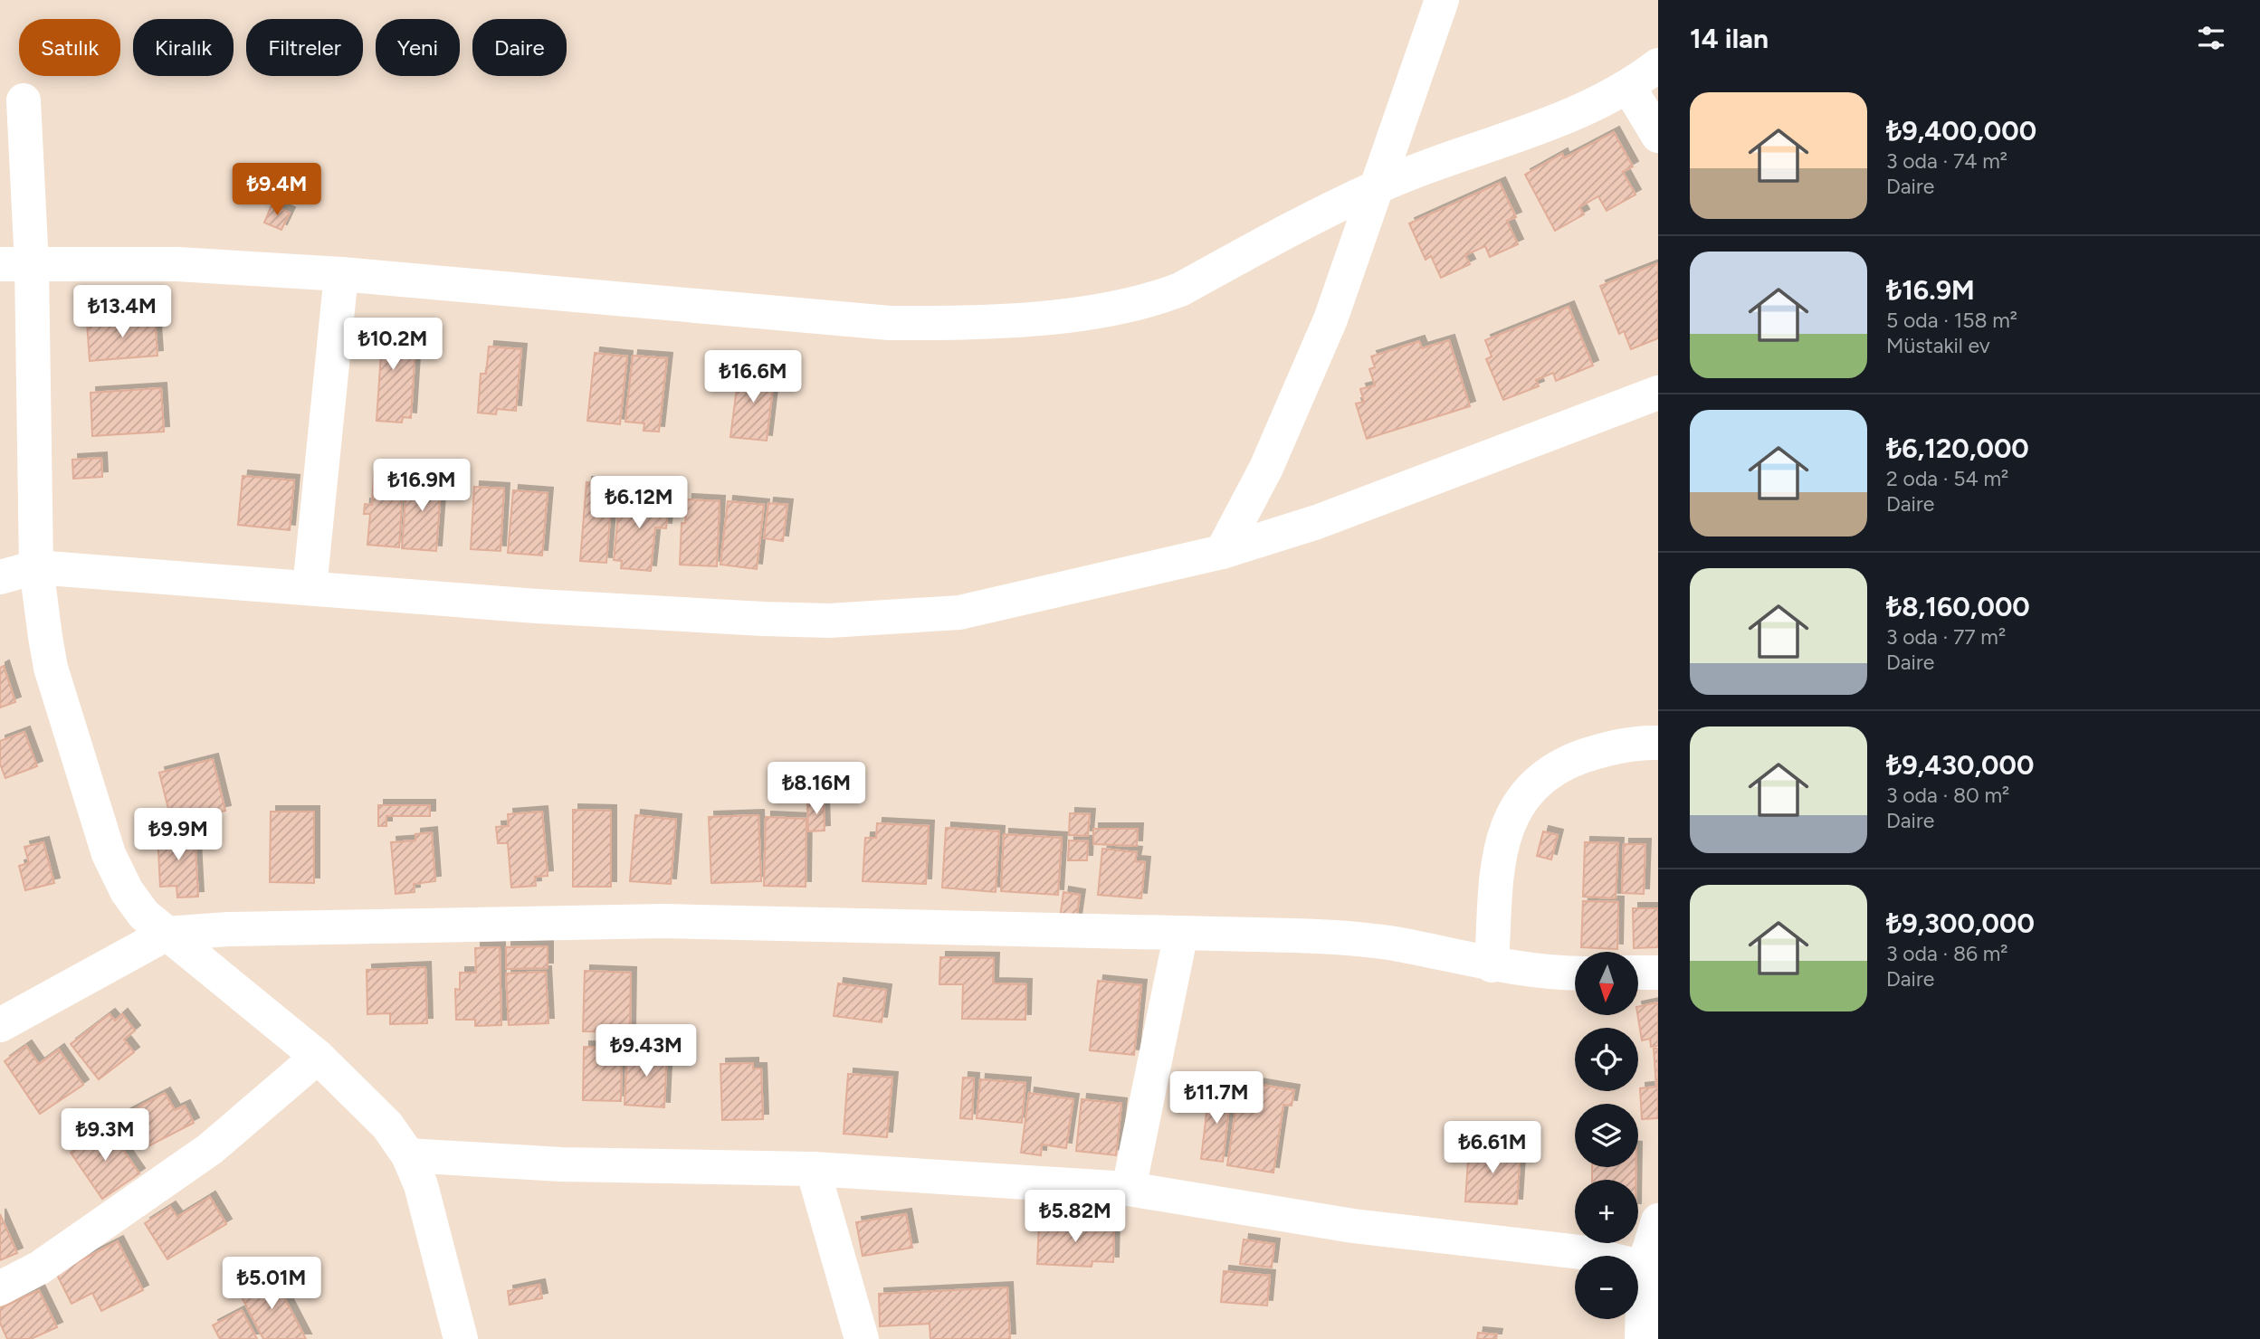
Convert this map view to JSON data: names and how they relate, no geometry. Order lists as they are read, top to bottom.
{
  "north": "bottom",
  "page": {
    "heading": "14 ilan",
    "chip": [
      "Satılık",
      "Kiralık",
      "Filtreler",
      "Yeni",
      "Daire"
    ],
    "list": [
      {
        "name": "₺9,400,000",
        "note": "3 oda · 74 m² · Daire"
      },
      {
        "name": "₺16.9M",
        "note": "5 oda · 158 m² · Müstakil ev"
      },
      {
        "name": "₺6,120,000",
        "note": "2 oda · 54 m² · Daire"
      },
      {
        "name": "₺8,160,000",
        "note": "3 oda · 77 m² · Daire"
      },
      {
        "name": "₺9,430,000",
        "note": "3 oda · 80 m² · Daire"
      },
      {
        "name": "₺9,300,000",
        "note": "3 oda · 86 m² · Daire"
      }
    ],
    "price": [
      "₺9.4M",
      "₺13.4M",
      "₺10.2M",
      "₺16.6M",
      "₺16.9M",
      "₺6.12M",
      "₺8.16M",
      "₺9.9M",
      "₺9.43M",
      "₺11.7M",
      "₺9.3M",
      "₺6.61M",
      "₺5.82M",
      "₺5.01M"
    ],
    "map_buttons": ["+", "−"]
  }
}
